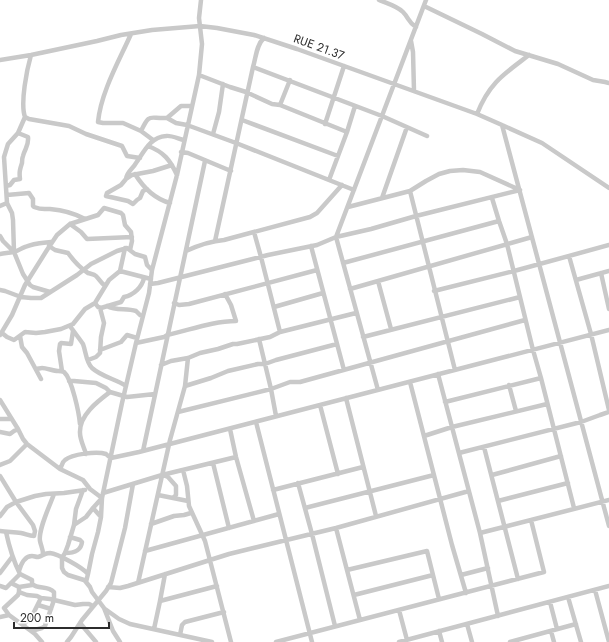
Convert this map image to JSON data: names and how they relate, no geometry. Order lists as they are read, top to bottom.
{
  "streets": {
    "street": ["RUE 21.37"]
  },
  "scale_bar": "200 m"
}
